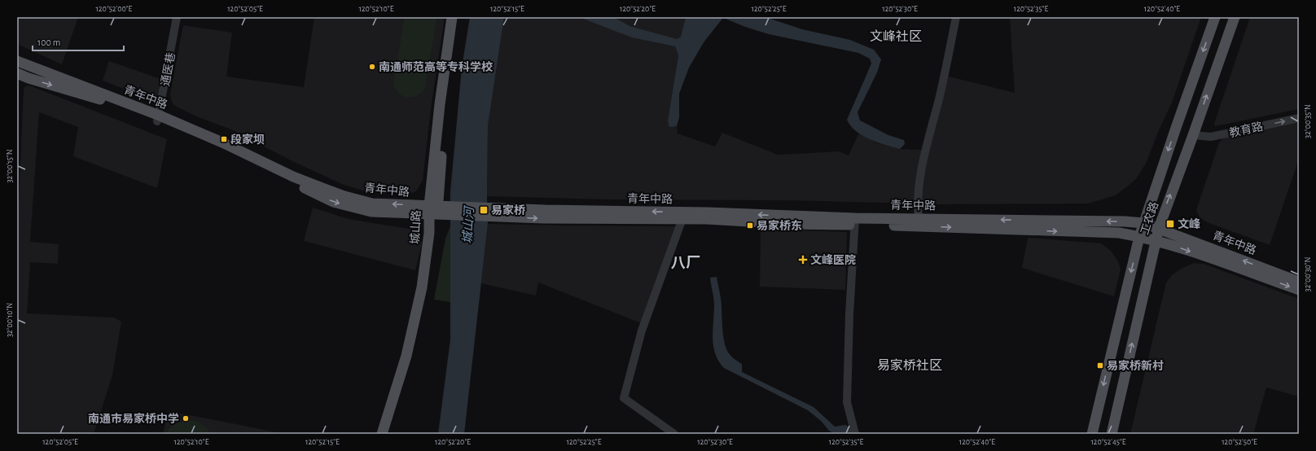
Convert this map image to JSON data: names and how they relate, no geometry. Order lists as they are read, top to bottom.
{
  "streets": {
    "main road": ["青年中路", "工农路", "城山路"],
    "street": ["通医巷", "教育路"]
  },
  "crossings": [
    ["通医巷", "青年中路"],
    ["青年中路", "工农路"],
    ["青年中路", "城山路"],
    ["教育路", "工农路"]
  ],
  "one_way": ["教育路"],
  "districts": ["文峰社区", "八厂", "易家桥社区"],
  "water": ["城山河"],
  "places": {
    "other": ["南通师范高等专科学校", "南通市易家桥中学"],
    "transit": [
      "段家坝",
      "易家桥",
      "文峰",
      "易家桥东",
      "易家桥新村"
    ],
    "health": ["文峰医院"]
  },
  "scale_bar": "100 m",
  "coordinates": [
    "120°52'00\"E",
    "120°52'05\"E",
    "120°52'10\"E",
    "120°52'15\"E",
    "120°52'20\"E",
    "120°52'25\"E",
    "120°52'30\"E",
    "120°52'35\"E",
    "120°52'40\"E",
    "32°00'35\"N",
    "32°00'15\"N",
    "32°00'30\"N",
    "32°00'10\"N",
    "120°52'45\"E",
    "120°52'50\"E"
  ]
}
